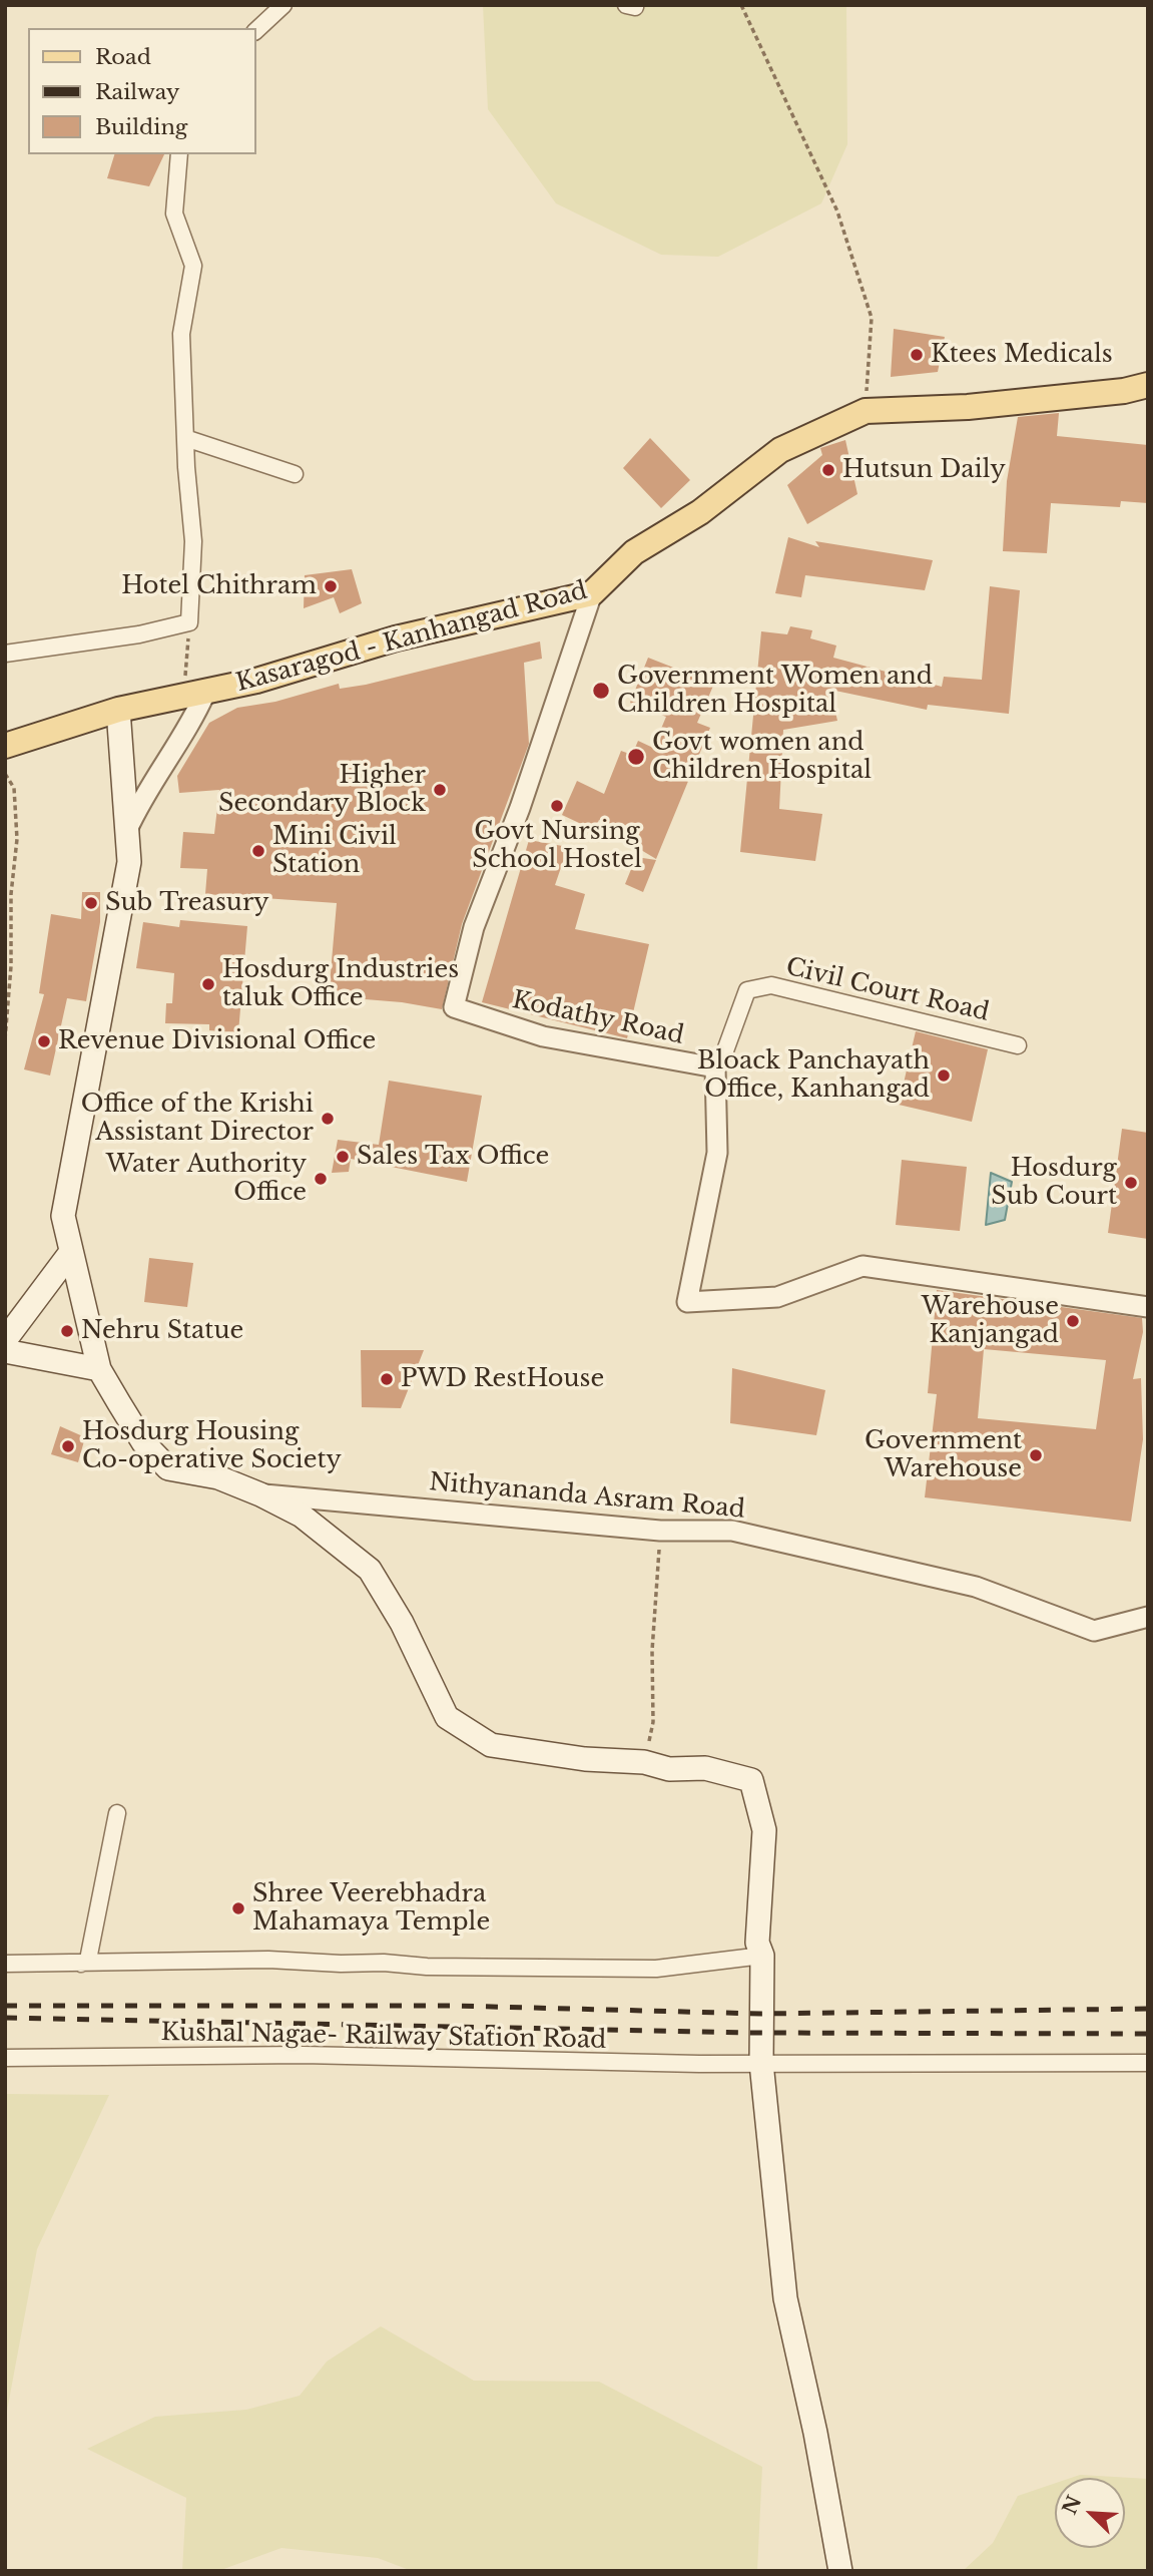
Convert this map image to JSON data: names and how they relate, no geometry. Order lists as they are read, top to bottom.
{
  "streets": {
    "main road": ["Kasaragod - Kanhangad Road"],
    "street": [
      "Civil Court Road",
      "Kodathy Road",
      "Nithyananda Asram Road",
      "Kushal Nagae- Railway Station Road"
    ]
  },
  "crossings": [
    ["Kasaragod - Kanhangad Road", "Kodathy Road"],
    ["Civil Court Road", "Kodathy Road"]
  ],
  "places": [
    "Ktees Medicals",
    "Hutsun Daily",
    "Hotel Chithram",
    "Government Women and Children Hospital",
    "Govt women and Children Hospital",
    "Higher Secondary Block",
    "Govt Nursing School Hostel",
    "Mini Civil Station",
    "Sub Treasury",
    "Hosdurg Industries taluk Office",
    "Revenue Divisional Office",
    "Bloack Panchayath Office, Kanhangad",
    "Office of the Krishi Assistant Director",
    "Sales Tax Office",
    "Water Authority Office",
    "Hosdurg Sub Court",
    "Warehouse Kanjangad",
    "Nehru Statue",
    "PWD RestHouse",
    "Hosdurg Housing Co-operative Society",
    "Government Warehouse",
    "Shree Veerebhadra Mahamaya Temple"
  ],
  "legend": ["Road", "Railway", "Building"],
  "north": "top left"
}
